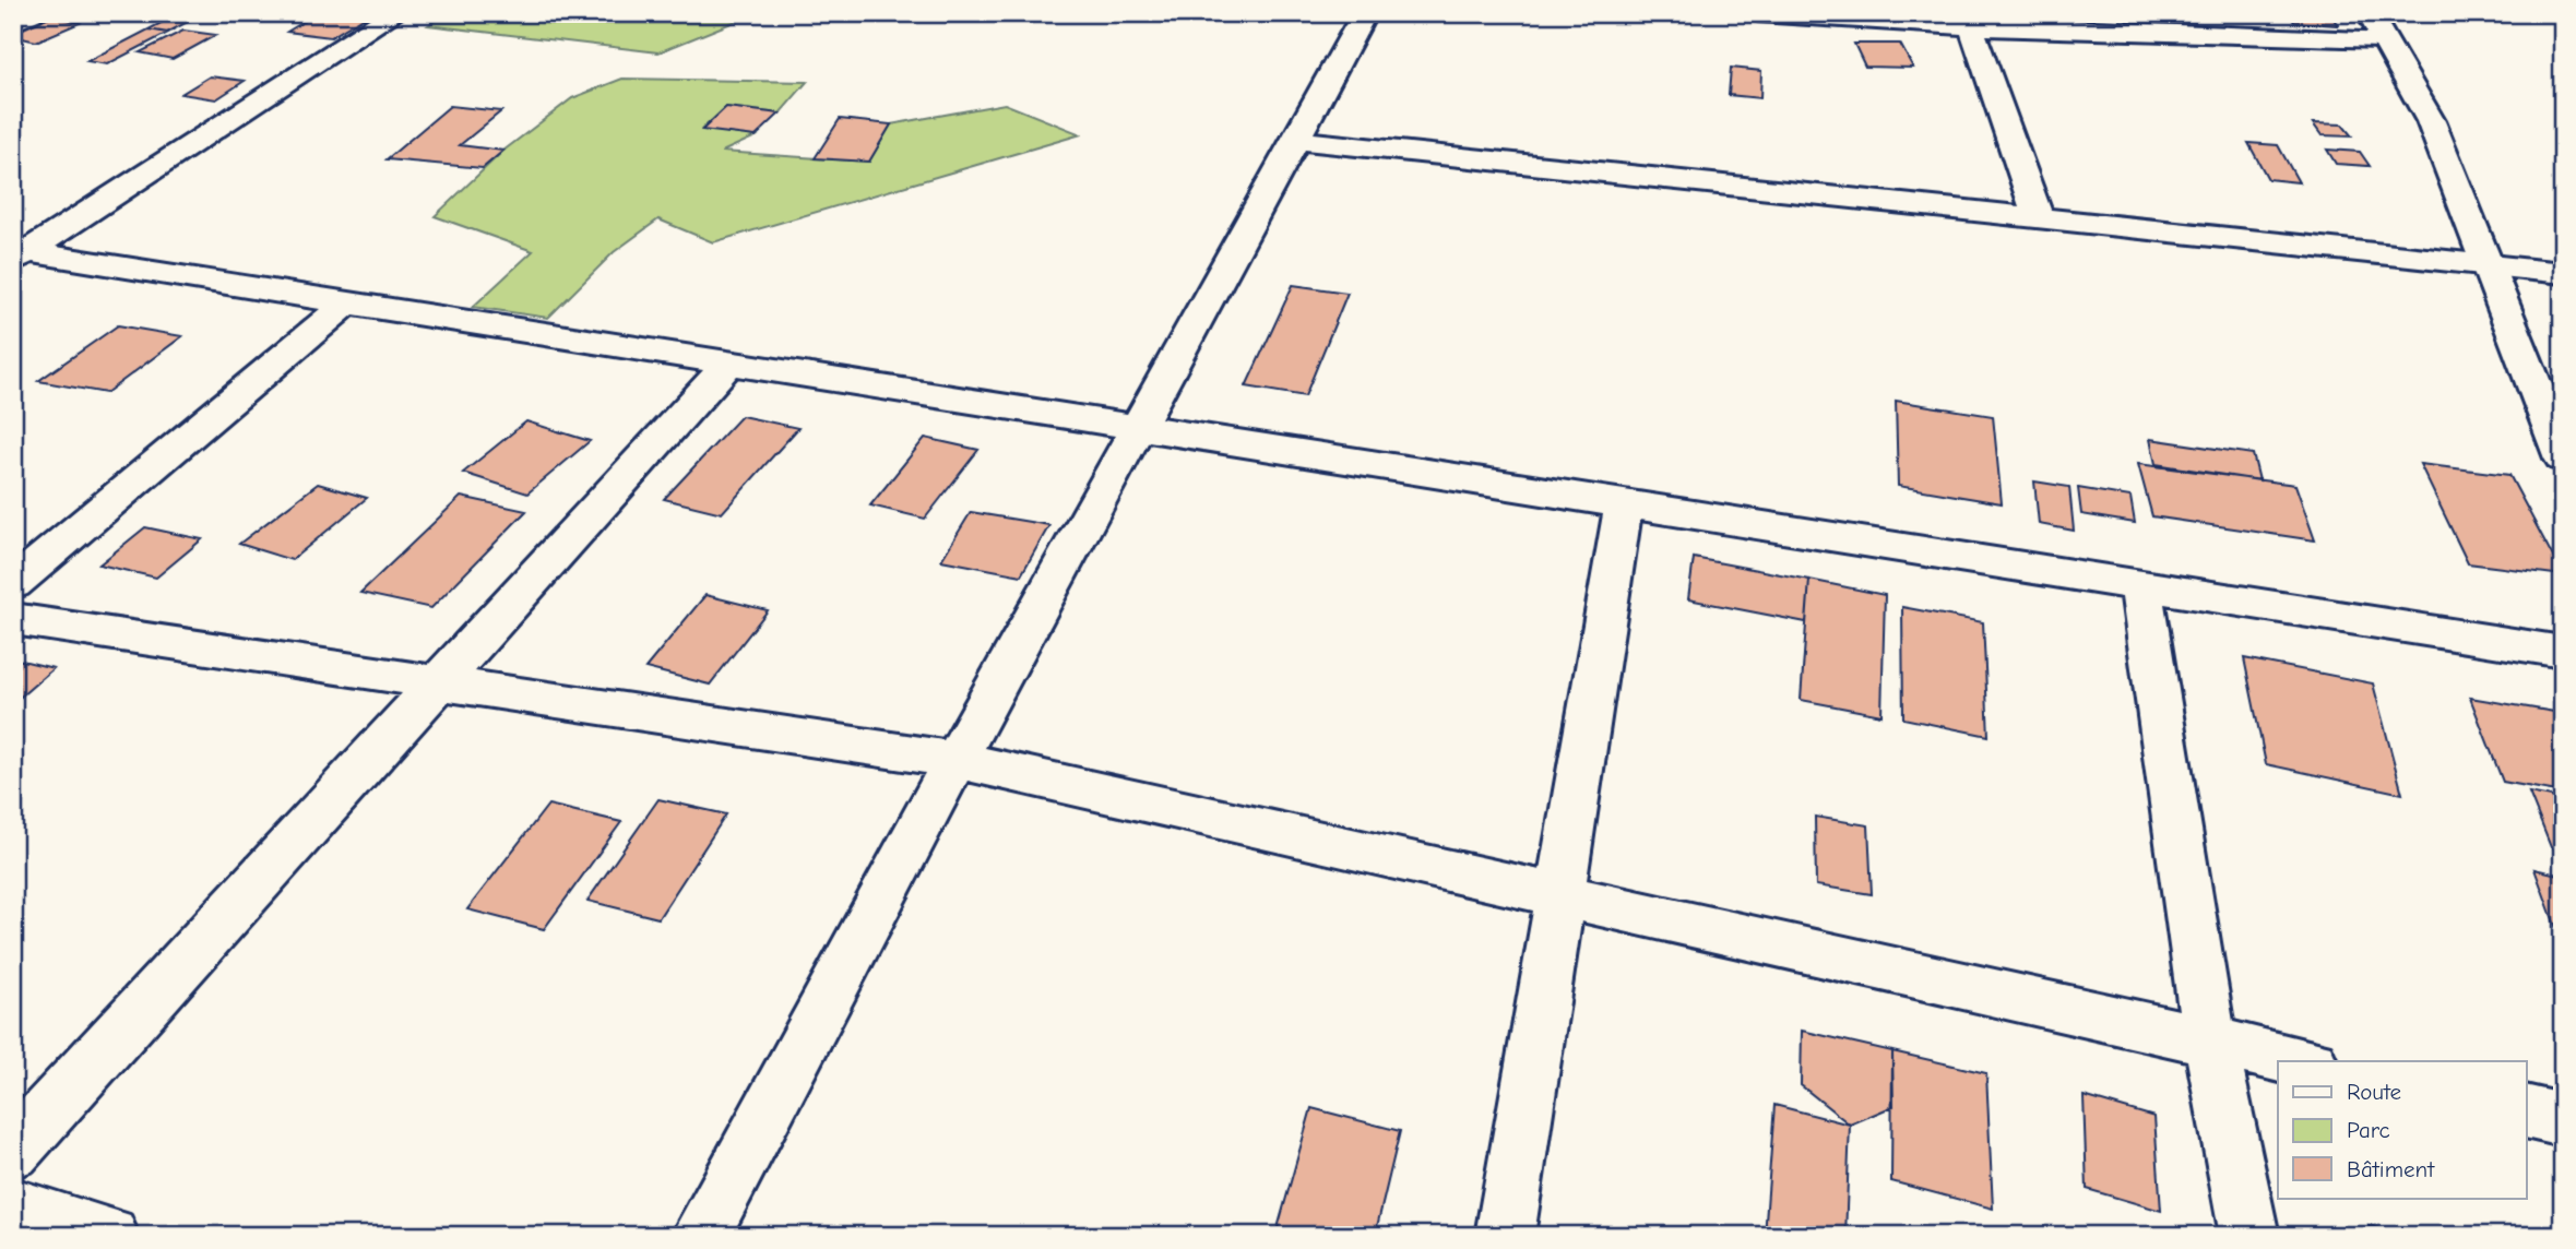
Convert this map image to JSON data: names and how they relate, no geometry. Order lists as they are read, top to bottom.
{
  "legend": ["Route", "Parc", "Bâtiment"]
}
